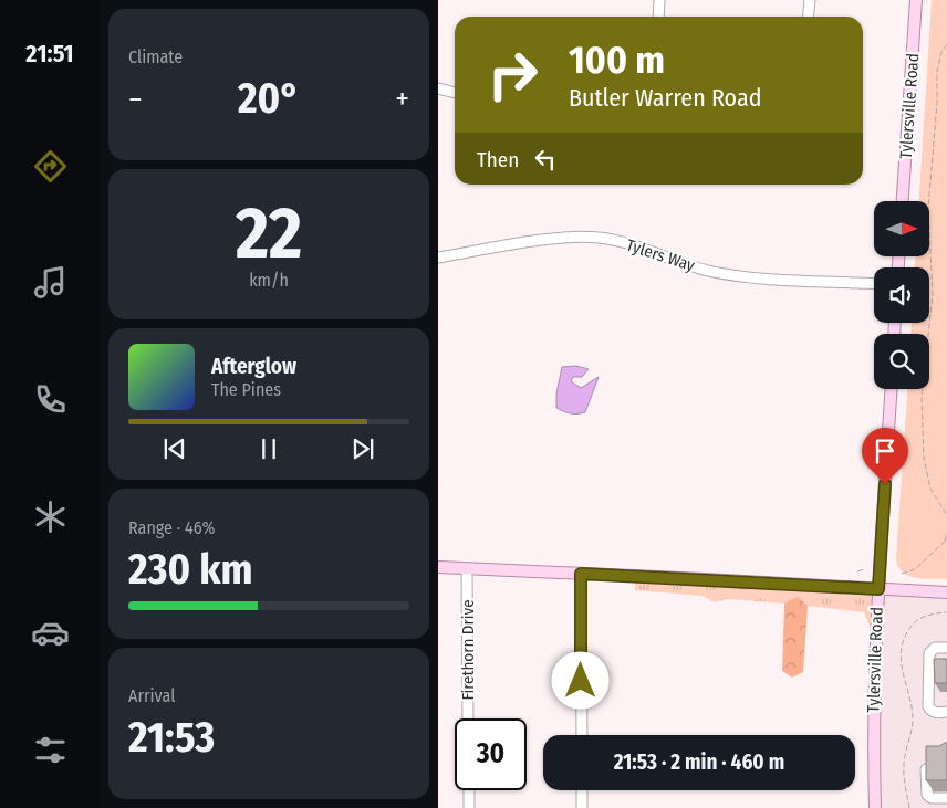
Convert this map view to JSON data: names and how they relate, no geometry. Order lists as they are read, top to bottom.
{
  "streets": {
    "main road": ["Tylersville Road"],
    "street": ["Tylers Way", "Firethorn Drive"]
  },
  "north": "right",
  "page": {
    "tabs": "21:51",
    "tile": [
      "Climate",
      ["22", "km/h"],
      ["Range · 46%", "230 km"],
      ["Arrival", "21:53"]
    ],
    "turn": ["100 m", "Butler Warren Road"],
    "heat": ["−", "20°", "+"],
    "then": "Then",
    "song": ["Afterglow", "The Pines"],
    "limit": "30",
    "trip": "21:53 · 2 min · 460 m"
  }
}
